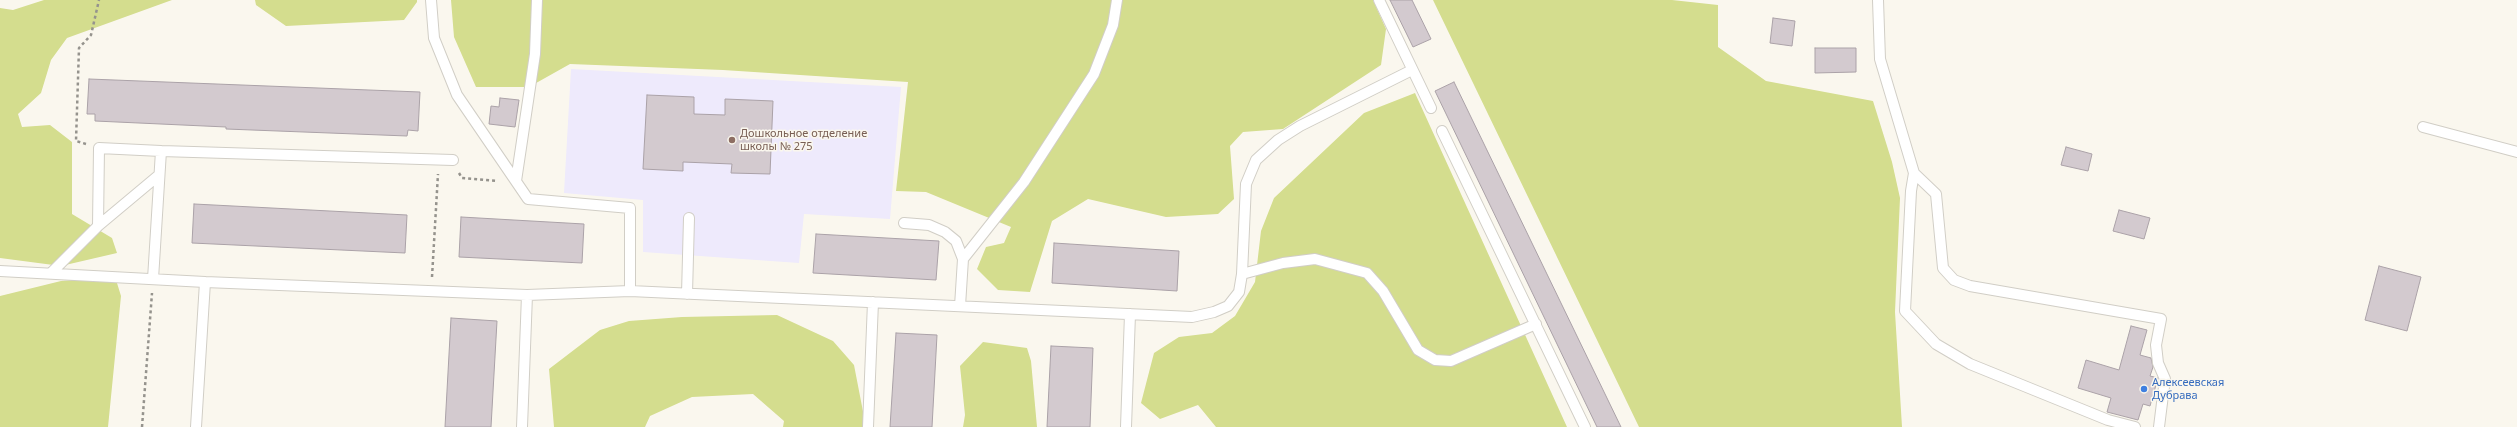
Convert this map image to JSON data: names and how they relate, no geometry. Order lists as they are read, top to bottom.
{
  "places": ["Дошкольное отделение школы № 275", "Алексеевская Дубрава"]
}
